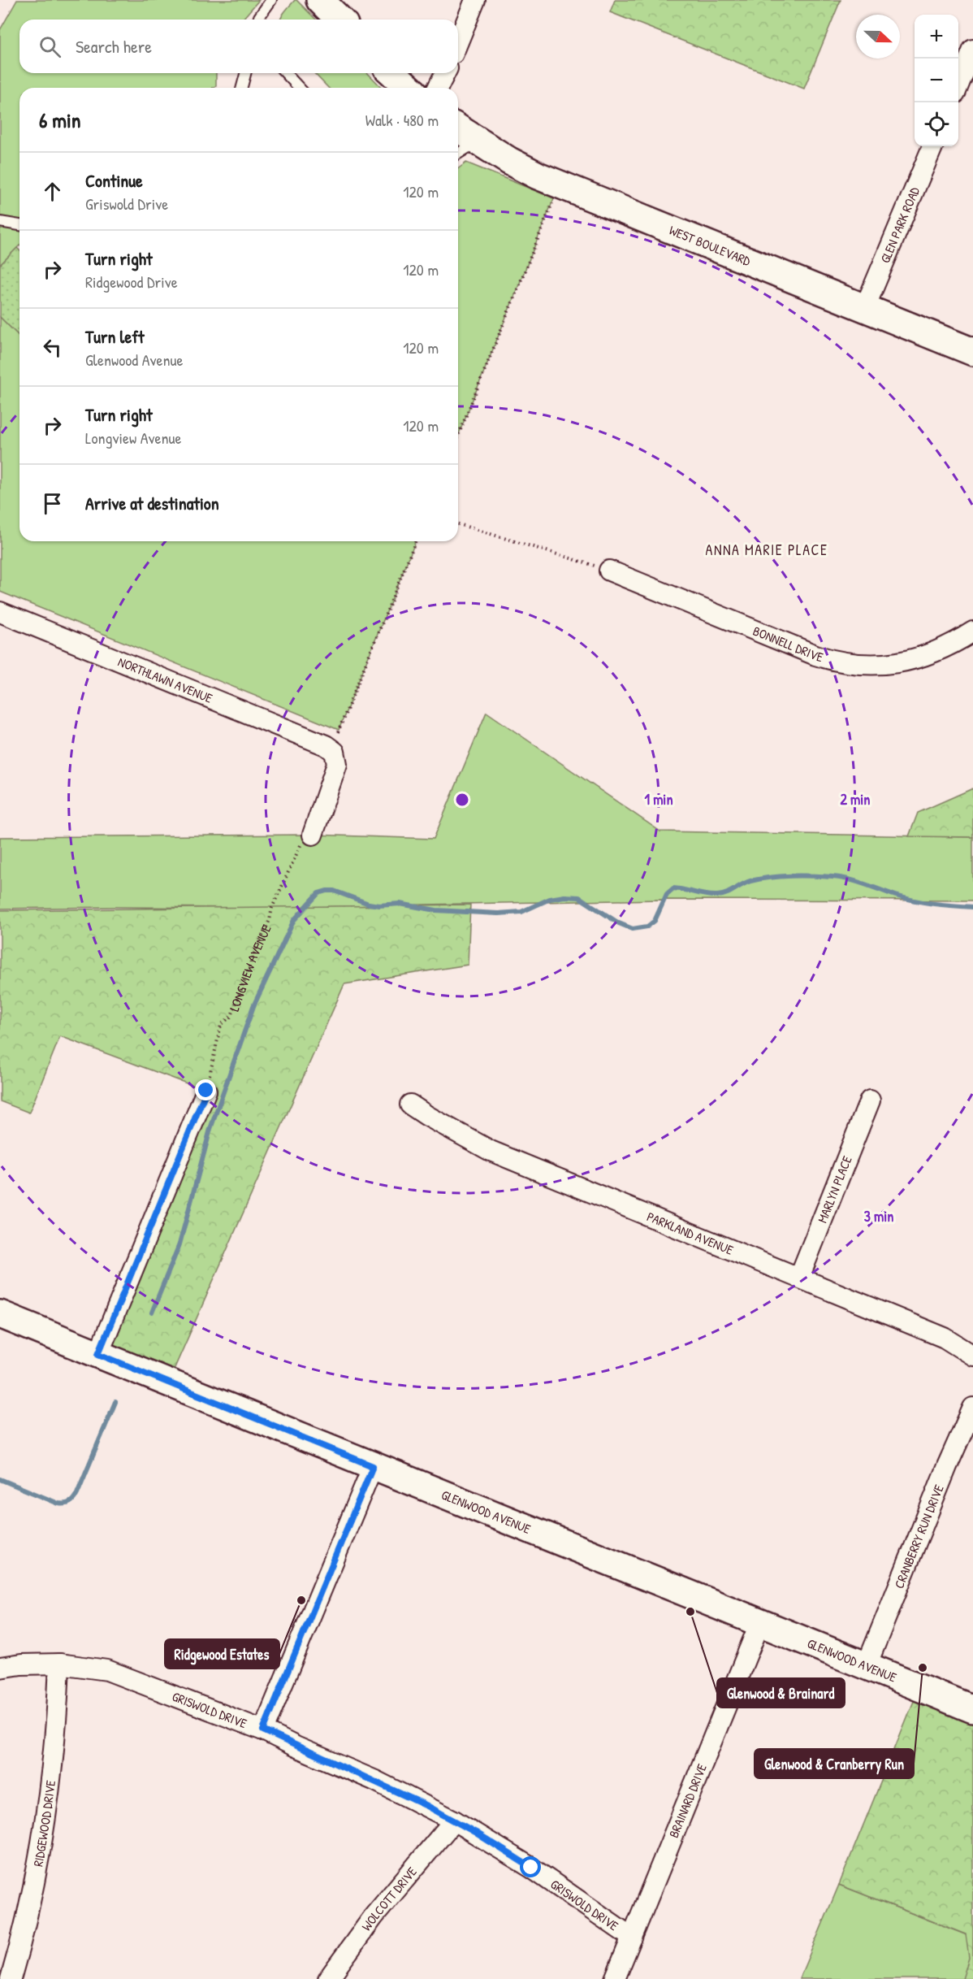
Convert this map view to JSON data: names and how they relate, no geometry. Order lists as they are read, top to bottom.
{
  "streets": {
    "street": [
      "GLEN PARK ROAD",
      "WEST BOULEVARD",
      "BONNELL DRIVE",
      "NORTHLAWN AVENUE",
      "MARLYN PLACE",
      "PARKLAND AVENUE",
      "GLENWOOD AVENUE",
      "CRANBERRY RUN DRIVE",
      "GRISWOLD DRIVE",
      "BRAINARD DRIVE",
      "RIDGEWOOD DRIVE",
      "WOLCOTT DRIVE"
    ],
    "path": ["LONGVIEW AVENUE"]
  },
  "crossings": [
    ["GLEN PARK ROAD", "WEST BOULEVARD"],
    ["MARLYN PLACE", "PARKLAND AVENUE"],
    ["GLENWOOD AVENUE", "CRANBERRY RUN DRIVE"],
    ["GLENWOOD AVENUE", "BRAINARD DRIVE"],
    ["GRISWOLD DRIVE", "BRAINARD DRIVE"],
    ["GRISWOLD DRIVE", "RIDGEWOOD DRIVE"],
    ["GRISWOLD DRIVE", "WOLCOTT DRIVE"]
  ],
  "districts": ["ANNA MARIE PLACE"],
  "places": ["Ridgewood Estates", "Glenwood & Brainard", "Glenwood & Cranberry Run"],
  "north": "right",
  "page": {
    "map_buttons": ["+", "−"],
    "search": "Search here",
    "heading": ["6 min", "Walk · 480 m"],
    "list": [
      ["Continue", "Griswold Drive", "120 m"],
      ["Turn right", "Ridgewood Drive", "120 m"],
      ["Turn left", "Glenwood Avenue", "120 m"],
      ["Turn right", "Longview Avenue", "120 m"],
      "Arrive at destination"
    ]
  },
  "rings": ["1 min", "2 min", "3 min"]
}
